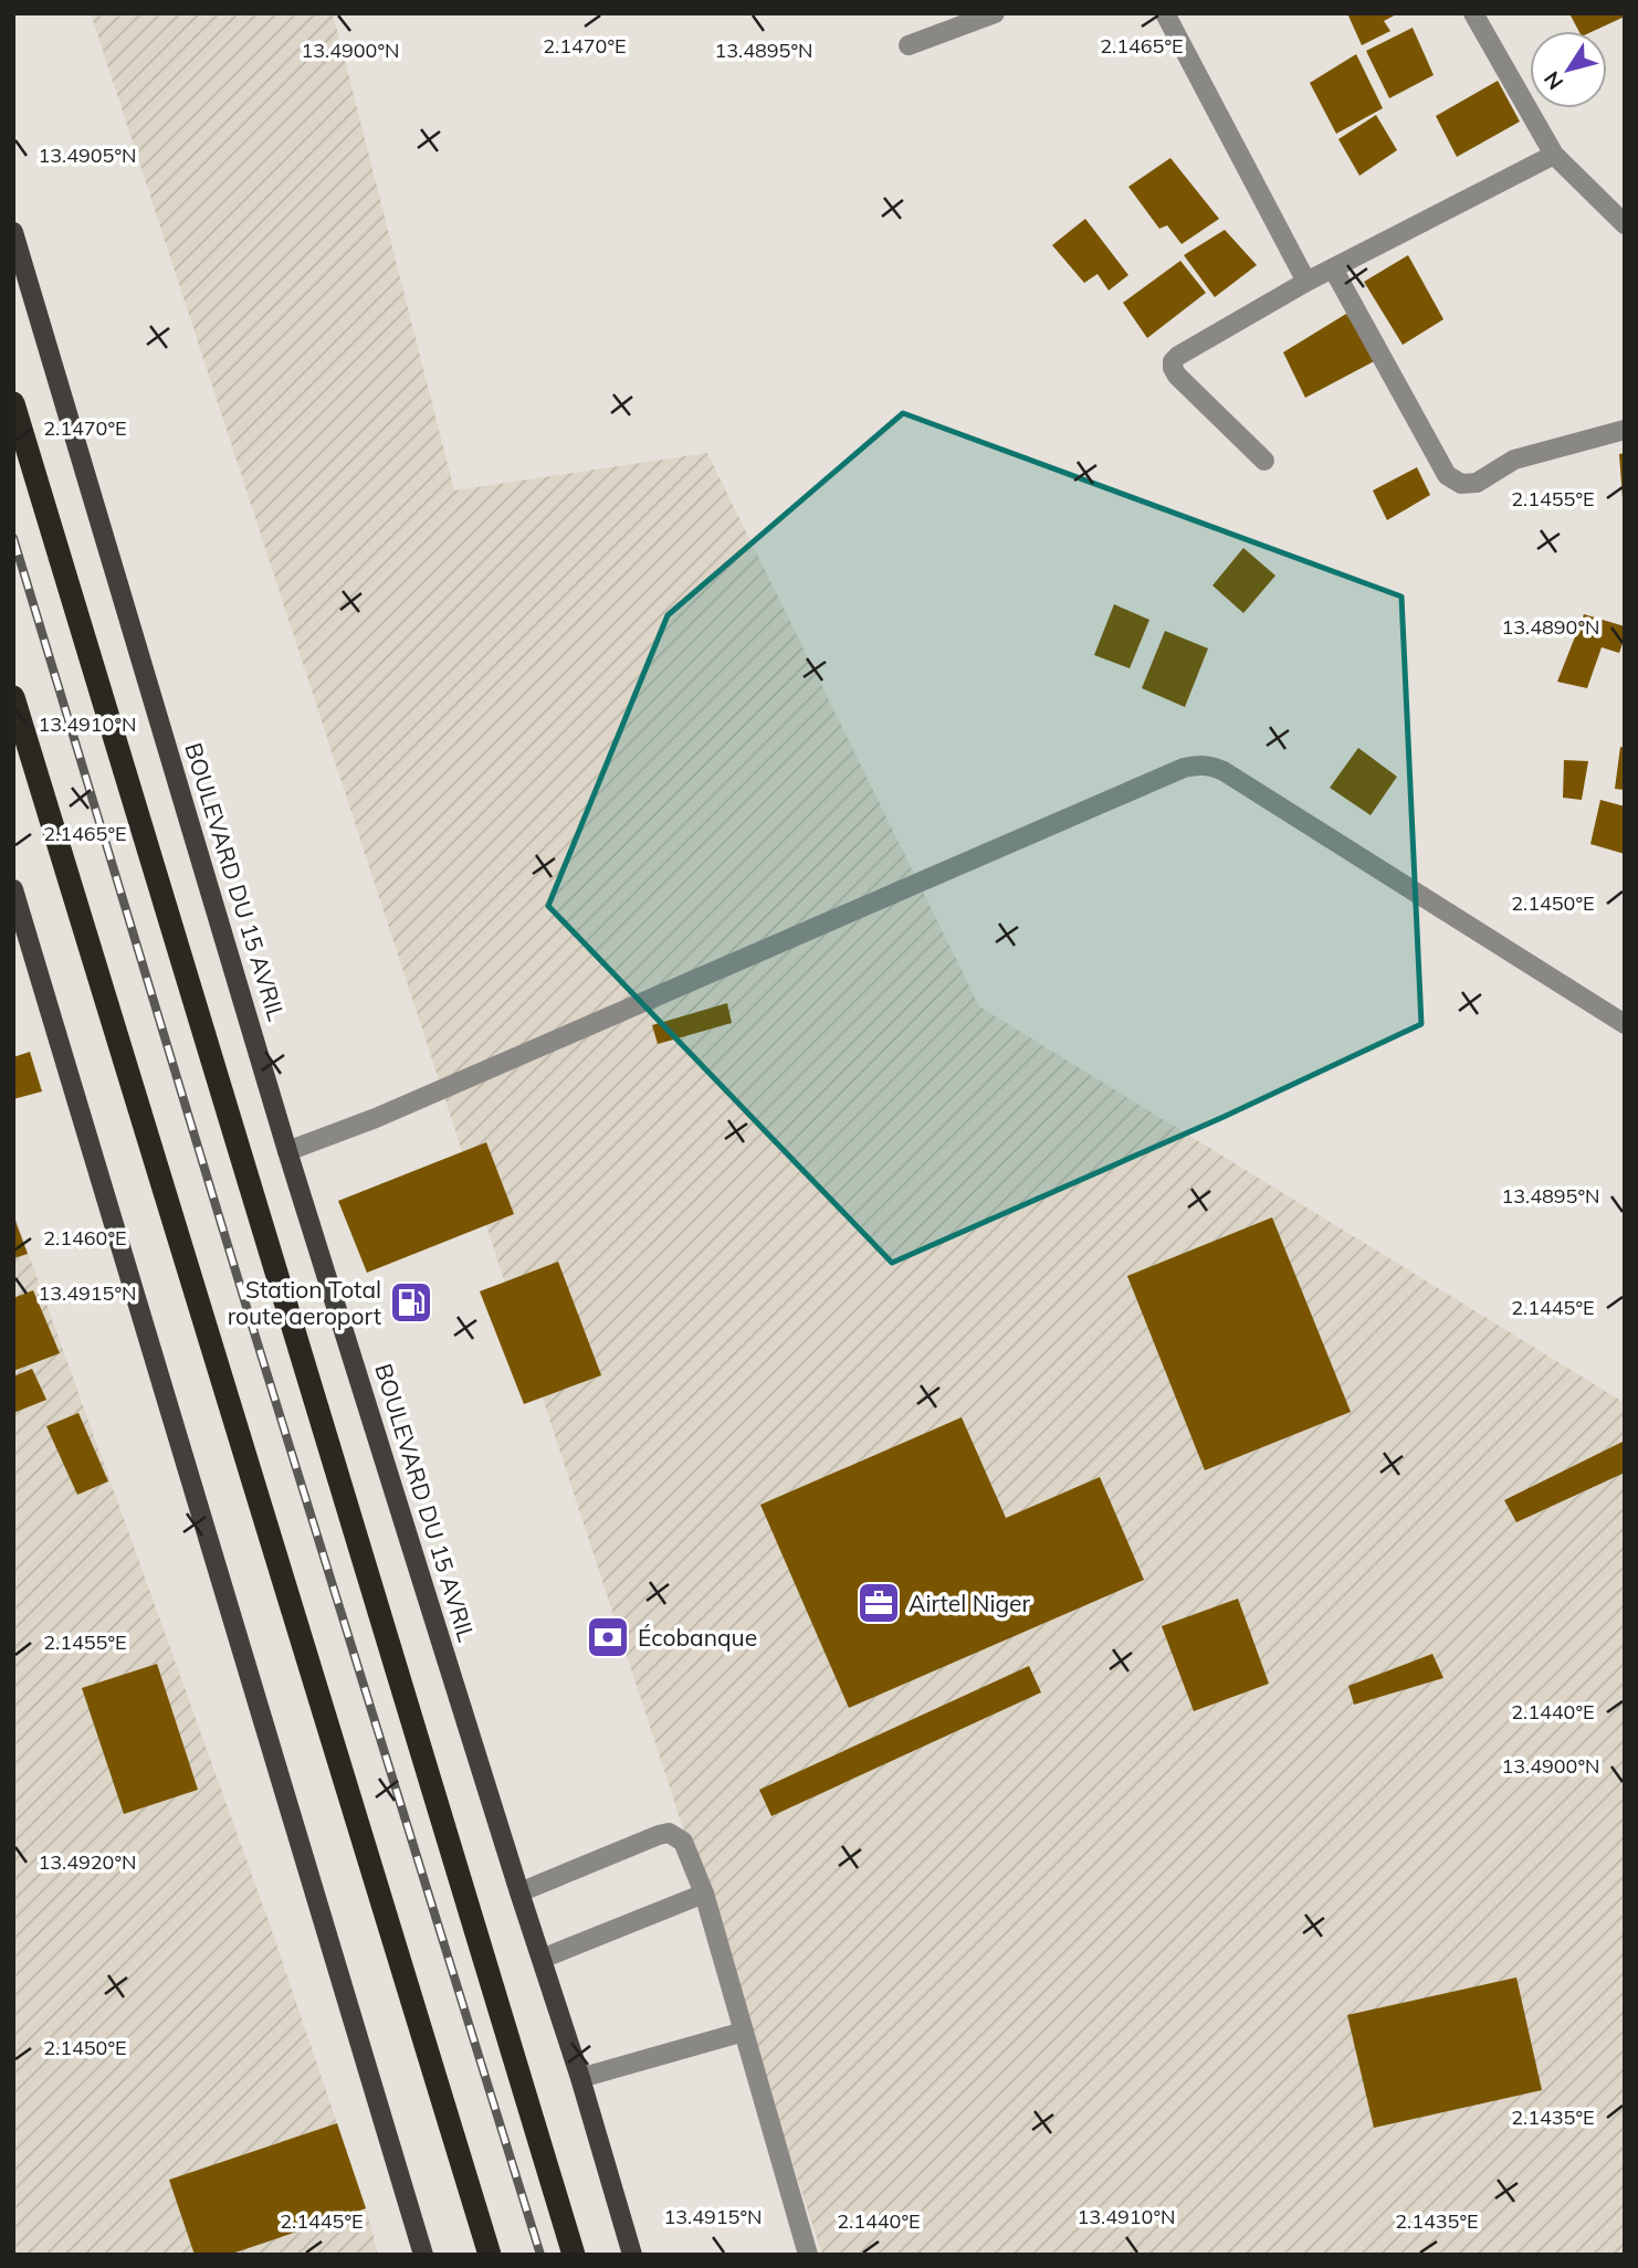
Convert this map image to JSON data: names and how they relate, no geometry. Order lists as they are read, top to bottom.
{
  "streets": {
    "main road": ["BOULEVARD DU 15 AVRIL"]
  },
  "places": {
    "fuel station": ["Station Total route aeroport"],
    "office": ["Airtel Niger"],
    "bank": ["Écobanque"]
  },
  "north": "bottom left",
  "coordinates": [
    "2.1470°E",
    "2.1465°E",
    "13.4900°N",
    "13.4895°N",
    "13.4905°N",
    "2.1455°E",
    "13.4890°N",
    "13.4910°N",
    "2.1450°E",
    "2.1460°E",
    "13.4915°N",
    "2.1445°E",
    "2.1440°E",
    "13.4920°N",
    "2.1435°E"
  ]
}
